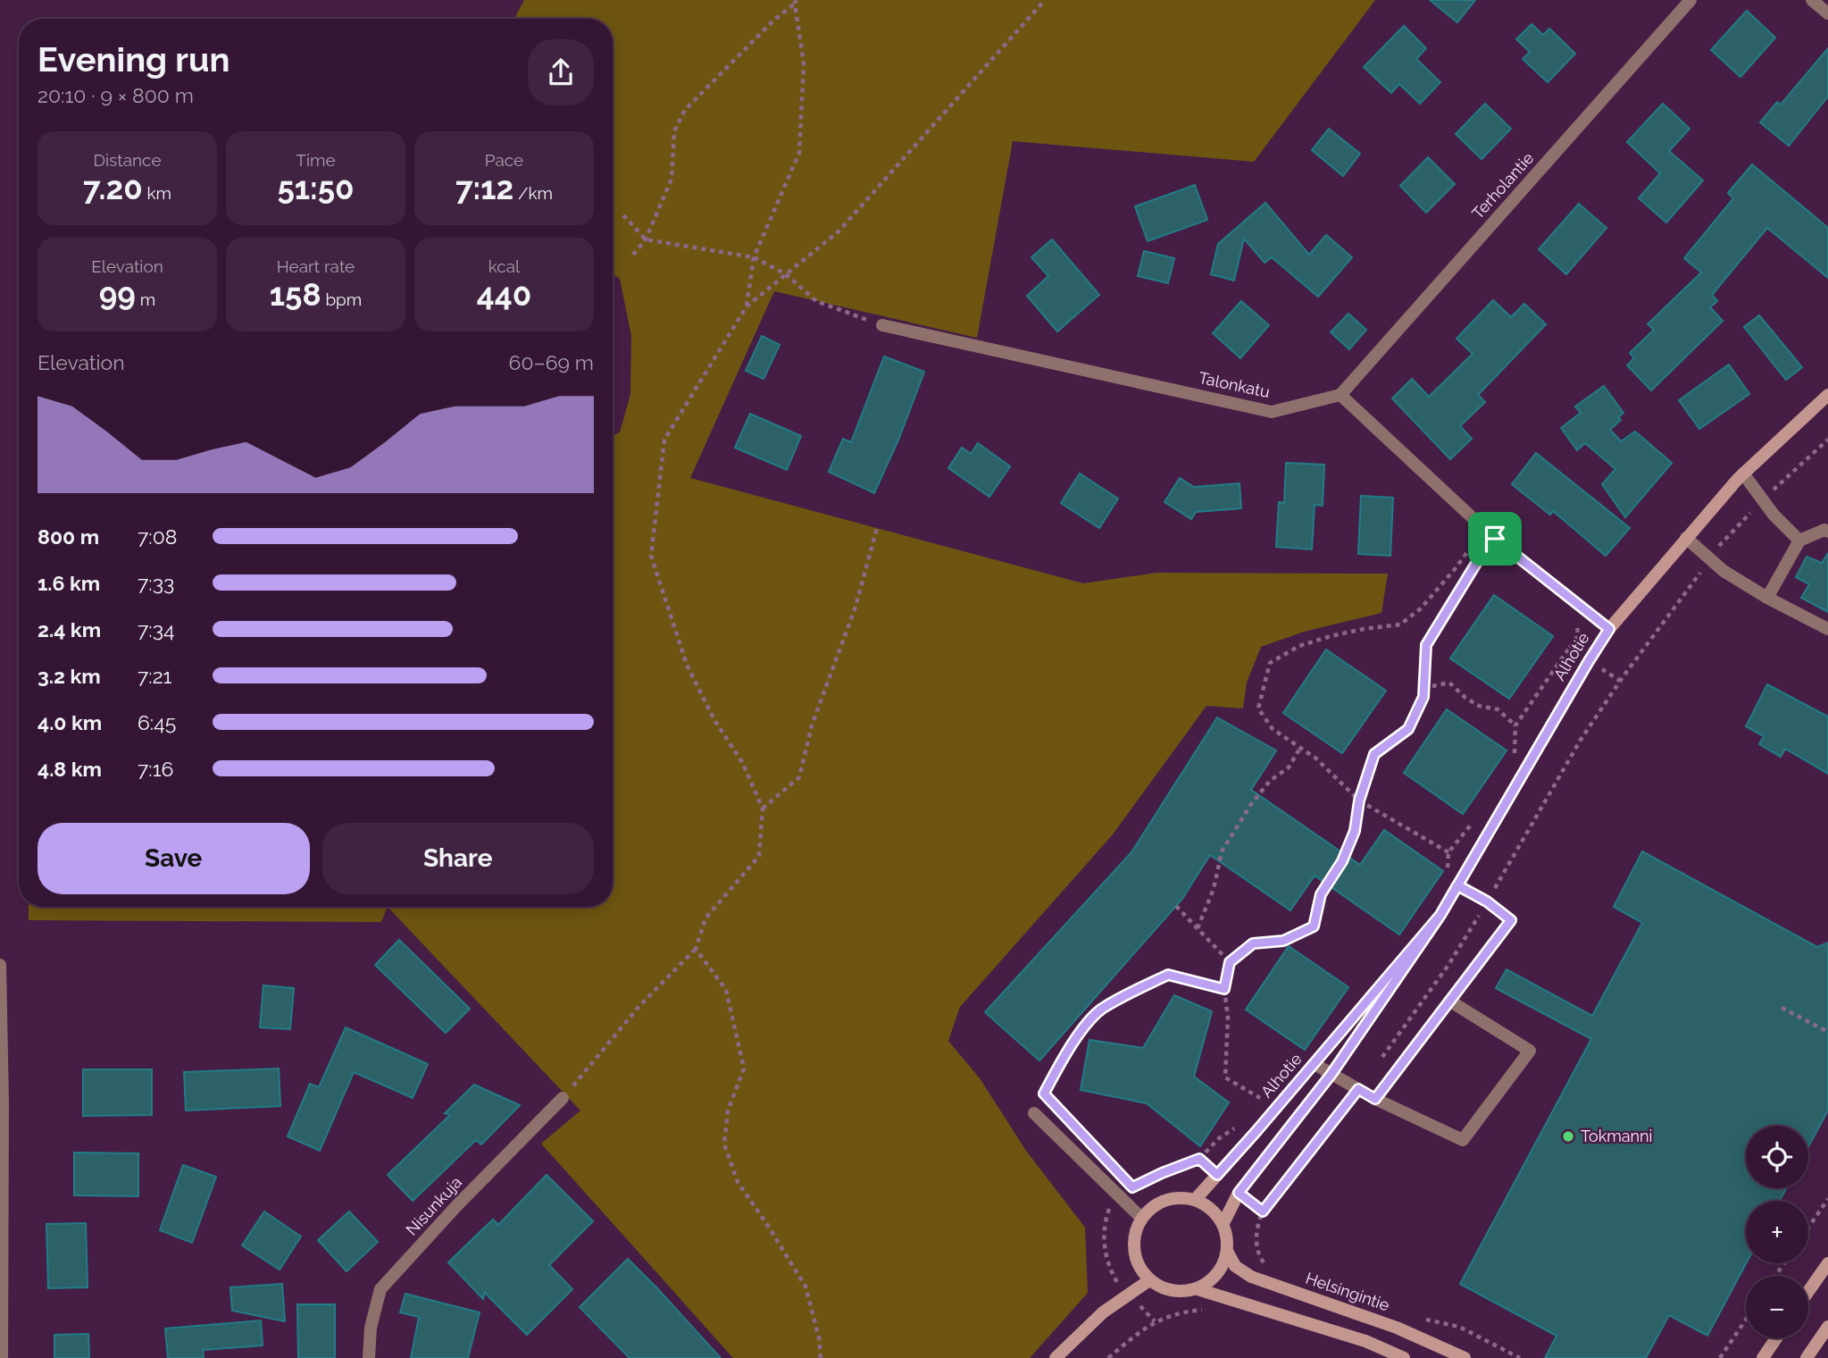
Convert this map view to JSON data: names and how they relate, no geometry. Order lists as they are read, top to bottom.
{
  "streets": {
    "street": [
      "Terholantie",
      "Talonkatu",
      "Alhotie",
      "Nisunkuja",
      "Helsingintie"
    ]
  },
  "crossings": [
    ["Terholantie", "Talonkatu"],
    ["Alhotie", "Helsingintie"]
  ],
  "places": ["Tokmanni"],
  "page": {
    "heading": ["Evening run", "20:10 · 9 × 800 m"],
    "stats": [
      ["Distance", "7.20 km"],
      ["Time", "51:50"],
      ["Pace", "7:12 /km"],
      ["Elevation", "99 m"],
      ["Heart rate", "158 bpm"],
      ["kcal", "440"]
    ],
    "chart": ["Elevation", "60–69 m"],
    "list": [
      {
        "name": "800 m",
        "note": "7:08"
      },
      {
        "name": "1.6 km",
        "note": "7:33"
      },
      {
        "name": "2.4 km",
        "note": "7:34"
      },
      {
        "name": "3.2 km",
        "note": "7:21"
      },
      {
        "name": "4.0 km",
        "note": "6:45"
      },
      {
        "name": "4.8 km",
        "note": "7:16"
      }
    ],
    "buttons": ["Save", "Share"],
    "map_buttons": ["+", "−"]
  }
}
